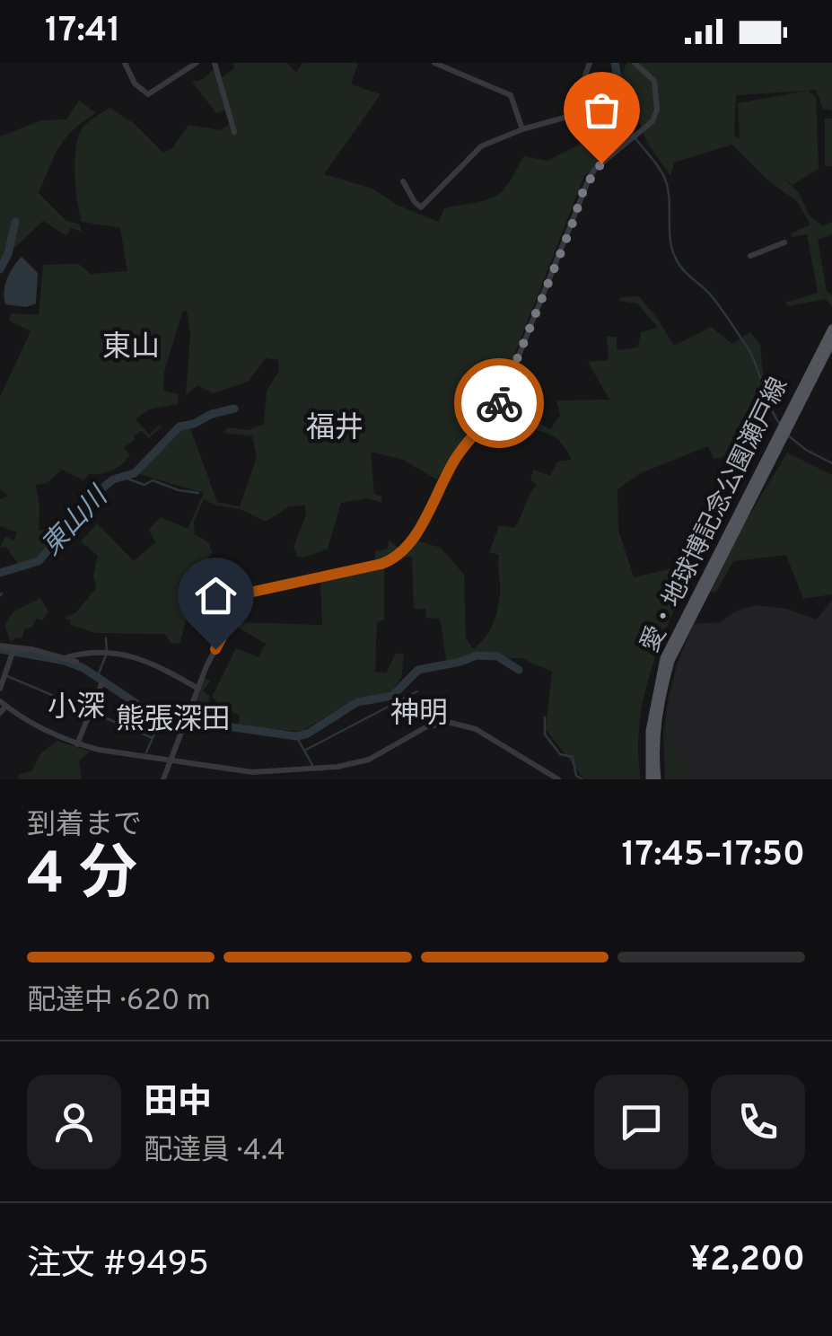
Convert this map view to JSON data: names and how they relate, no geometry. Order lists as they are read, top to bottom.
{
  "streets": {
    "main road": ["愛・地球博記念公園瀬戸線"]
  },
  "districts": [
    "東山",
    "福井",
    "小深",
    "神明",
    "熊張深田"
  ],
  "water": ["東山川"],
  "page": {
    "status": "17:41",
    "heading": ["4 分", "到着まで", "17:45–17:50"],
    "panel": [
      "田中",
      "配達員 · 4.4",
      "注文 #9495",
      "¥2,200"
    ],
    "bar": "配達中 · 620 m"
  }
}
